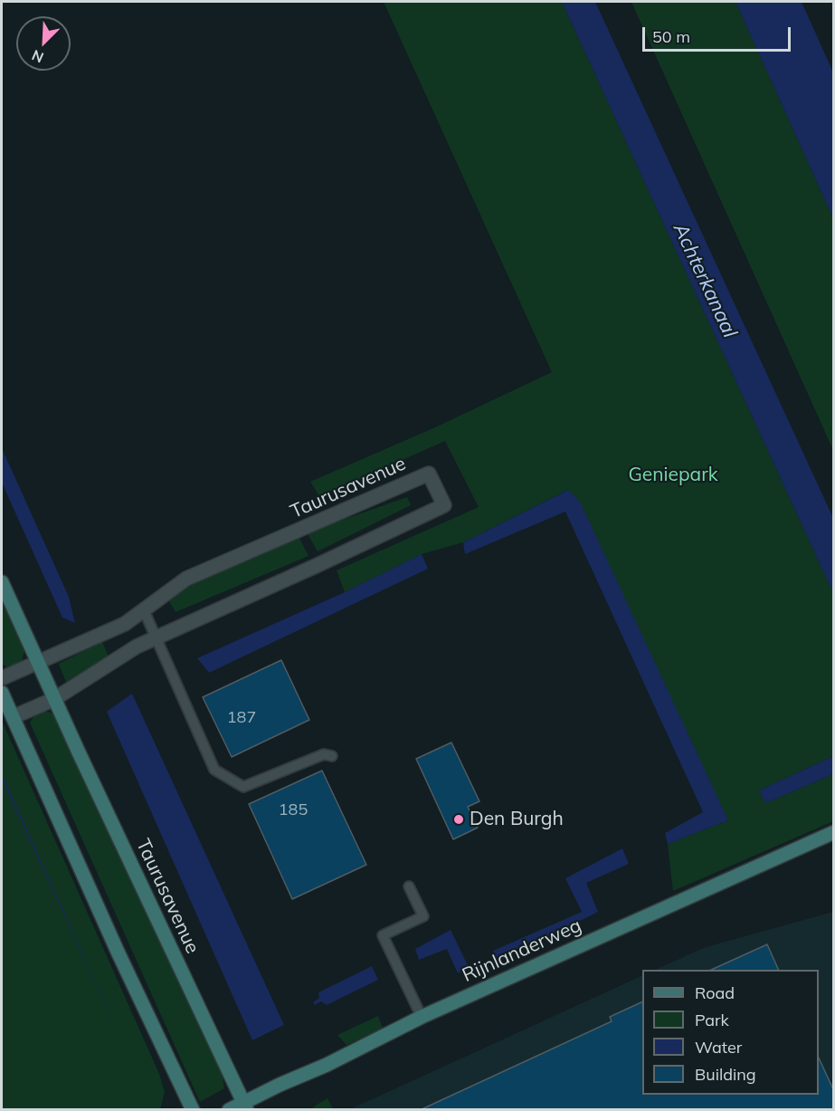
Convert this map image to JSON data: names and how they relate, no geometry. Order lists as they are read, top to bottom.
{
  "streets": {
    "main road": ["Taurusavenue", "Rijnlanderweg"]
  },
  "crossings": [
    ["Taurusavenue", "Rijnlanderweg"]
  ],
  "water": ["Achterkanaal"],
  "parks": ["Geniepark"],
  "places": ["Den Burgh"],
  "house_numbers": ["187", "185"],
  "legend": [
    "Road",
    "Park",
    "Water",
    "Building"
  ],
  "scale_bar": "50 m",
  "north": "bottom left"
}
